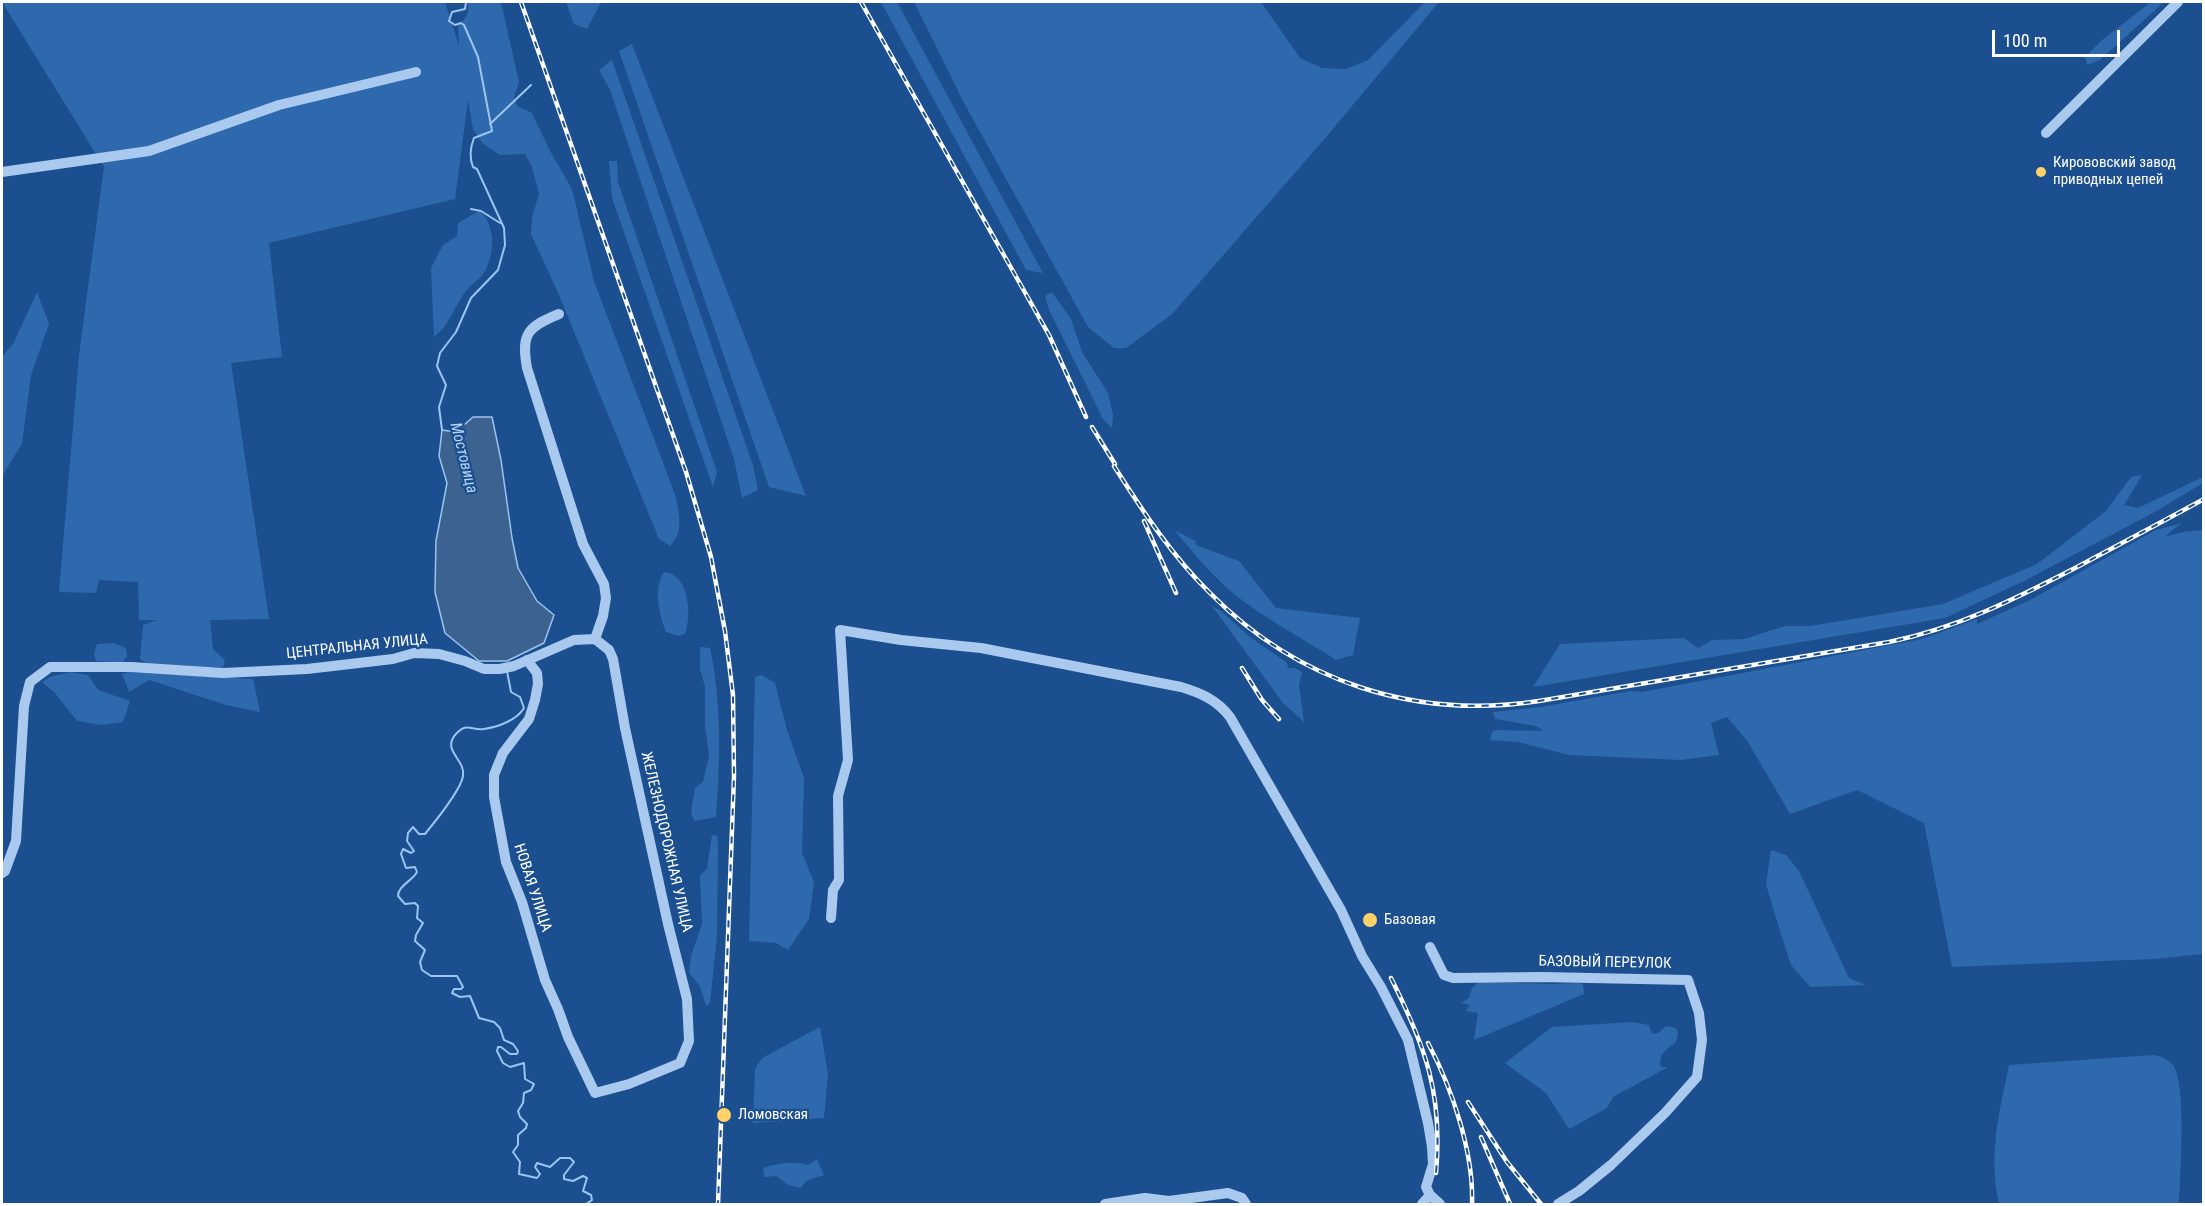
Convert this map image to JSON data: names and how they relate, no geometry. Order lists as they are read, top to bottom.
{
  "streets": {
    "street": [
      "ЦЕНТРАЛЬНАЯ УЛИЦА",
      "ЖЕЛЕЗНОДОРОЖНАЯ УЛИЦА",
      "НОВАЯ УЛИЦА",
      "БАЗОВЫЙ ПЕРЕУЛОК"
    ]
  },
  "crossings": [
    ["ЦЕНТРАЛЬНАЯ УЛИЦА", "ЖЕЛЕЗНОДОРОЖНАЯ УЛИЦА"],
    ["ЦЕНТРАЛЬНАЯ УЛИЦА", "НОВАЯ УЛИЦА"],
    ["ЖЕЛЕЗНОДОРОЖНАЯ УЛИЦА", "НОВАЯ УЛИЦА"]
  ],
  "water": ["Мостовица"],
  "places": ["Кирововский завод приводных цепей", "Базовая", "Ломовская"],
  "scale_bar": "100 m"
}
